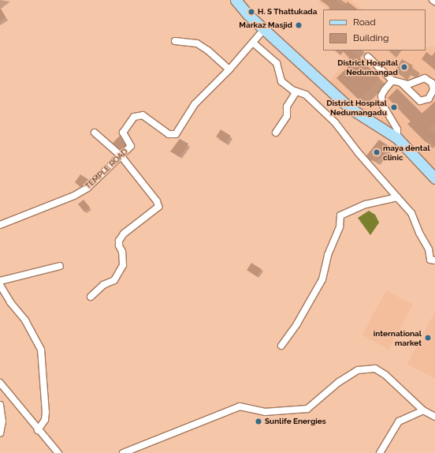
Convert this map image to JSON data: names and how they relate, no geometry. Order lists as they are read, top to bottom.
{
  "streets": {
    "street": ["TEMPLE ROAD"]
  },
  "places": [
    "H. S Thattukada",
    "Markaz Masjid",
    "District Hospital Nedumangad",
    "District Hospital Nedumangadu",
    "maya dental clinic",
    "international market",
    "Sunlife Energies"
  ],
  "legend": ["Road", "Building"]
}
